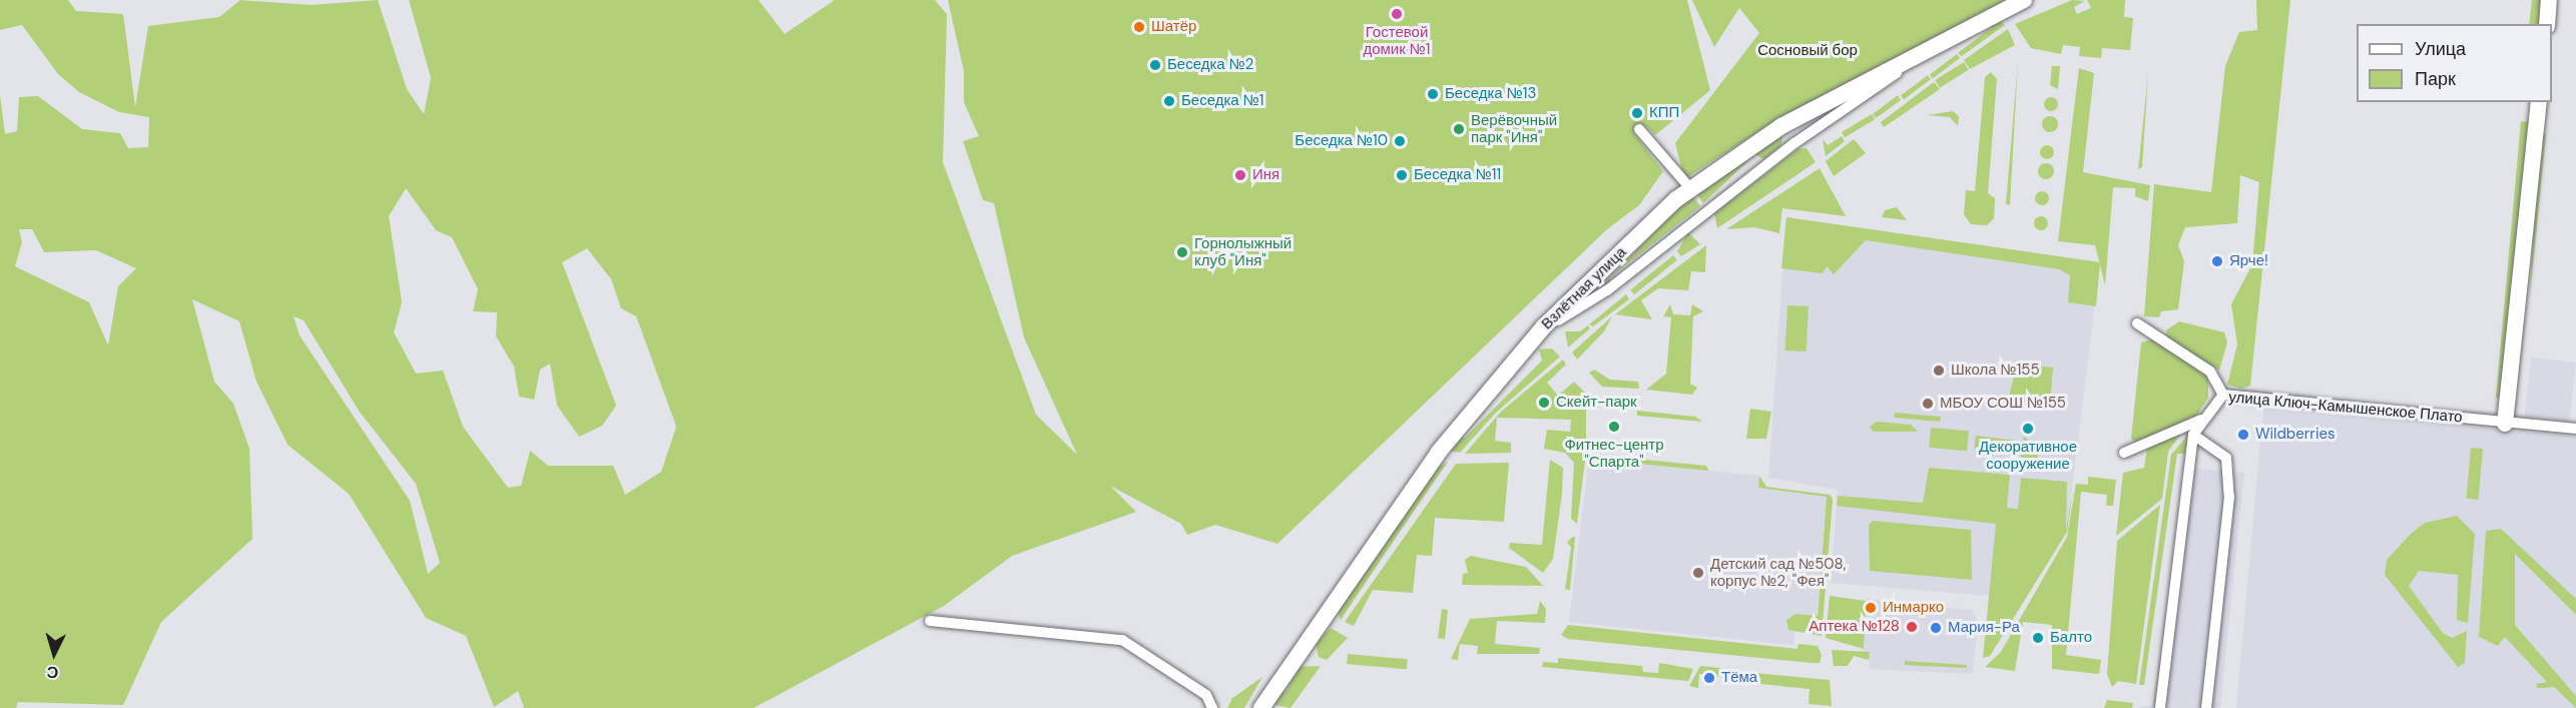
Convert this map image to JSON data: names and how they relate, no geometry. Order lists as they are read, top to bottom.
{
  "streets": {
    "main road": ["Взлётная улица"],
    "street": ["улица Ключ-Камышенское Плато"]
  },
  "parks": ["Сосновый бор"],
  "places": [
    "Гостевой домик №1",
    "Шатёр",
    "Беседка №2",
    "Беседка №13",
    "Беседка №1",
    "КПП",
    "Верёвочный парк \"Иня\"",
    "Беседка №10",
    "Иня",
    "Беседка №11",
    "Горнолыжный клуб \"Иня\"",
    "Ярче!",
    "Школа №155",
    "Скейт-парк",
    "МБОУ СОШ №155",
    "Фитнес-центр \"Спарта\"",
    "Декоративное сооружение",
    "Wildberries",
    "Детский сад №508, корпус №2, \"Фея\"",
    "Инмарко",
    "Аптека №128",
    "Мария-Ра",
    "Балто",
    "Тёма"
  ],
  "legend": ["Улица", "Парк"],
  "north": "bottom"
}
